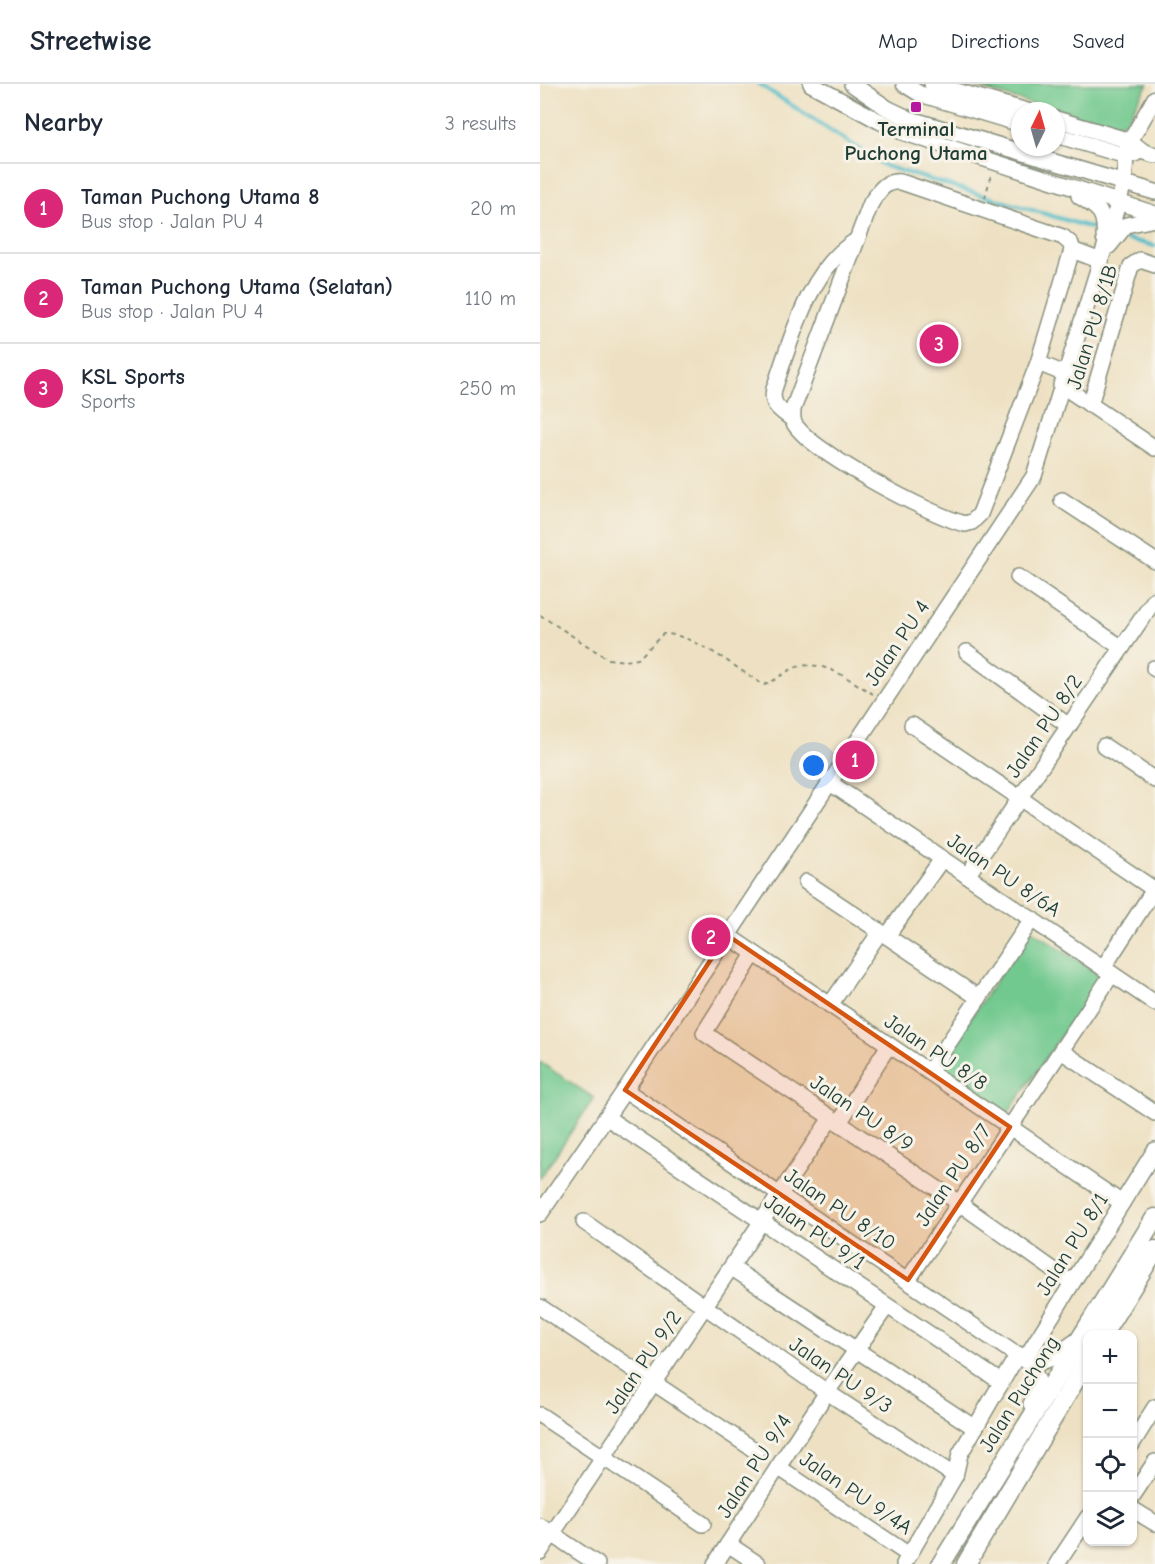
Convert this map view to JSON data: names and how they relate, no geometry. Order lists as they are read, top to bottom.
{
  "streets": {
    "main road": ["Jalan Puchong"],
    "street": [
      "Jalan PU 8/1B",
      "Jalan PU 4",
      "Jalan PU 8/2",
      "Jalan PU 8/6A",
      "Jalan PU 8/8",
      "Jalan PU 8/9",
      "Jalan PU 8/7",
      "Jalan PU 8/10",
      "Jalan PU 9/1",
      "Jalan PU 8/1",
      "Jalan PU 9/2",
      "Jalan PU 9/3",
      "Jalan PU 9/4",
      "Jalan PU 9/4A"
    ]
  },
  "crossings": [
    ["Jalan PU 4", "Jalan PU 8/6A"],
    ["Jalan PU 4", "Jalan PU 8/8"],
    ["Jalan PU 4", "Jalan PU 8/10"],
    ["Jalan PU 4", "Jalan PU 9/1"],
    ["Jalan PU 8/2", "Jalan PU 8/6A"],
    ["Jalan PU 8/6A", "Jalan PU 8/7"],
    ["Jalan PU 8/8", "Jalan PU 8/9"],
    ["Jalan PU 8/8", "Jalan PU 8/7"],
    ["Jalan PU 8/8", "Jalan PU 8/1"],
    ["Jalan PU 8/8", "Jalan PU 9/2"],
    ["Jalan PU 8/9", "Jalan PU 8/7"],
    ["Jalan PU 8/9", "Jalan PU 8/1"],
    ["Jalan PU 8/9", "Jalan PU 9/2"],
    ["Jalan PU 8/7", "Jalan PU 8/10"],
    ["Jalan PU 8/10", "Jalan PU 8/1"],
    ["Jalan PU 8/10", "Jalan PU 9/2"],
    ["Jalan PU 9/1", "Jalan PU 9/2"],
    ["Jalan PU 9/1", "Jalan PU 9/4"],
    ["Jalan PU 9/2", "Jalan PU 9/3"],
    ["Jalan PU 9/3", "Jalan PU 9/4"],
    ["Jalan PU 9/4", "Jalan PU 9/4A"]
  ],
  "places": {
    "transit": ["Terminal Puchong Utama"]
  },
  "north": "top",
  "page": {
    "header": "Streetwise",
    "nav": ["Map", "Directions", "Saved"],
    "heading": ["Nearby", "3 results"],
    "list": [
      {
        "mark": "1",
        "name": "Taman Puchong Utama 8",
        "note": "Bus stop · Jalan PU 4",
        "value": "20 m"
      },
      {
        "mark": "2",
        "name": "Taman Puchong Utama (Selatan)",
        "note": "Bus stop · Jalan PU 4",
        "value": "110 m"
      },
      {
        "mark": "3",
        "name": "KSL Sports",
        "note": "Sports",
        "value": "250 m"
      }
    ],
    "pins": ["3", "1", "2"],
    "map_buttons": ["+", "−"]
  }
}
